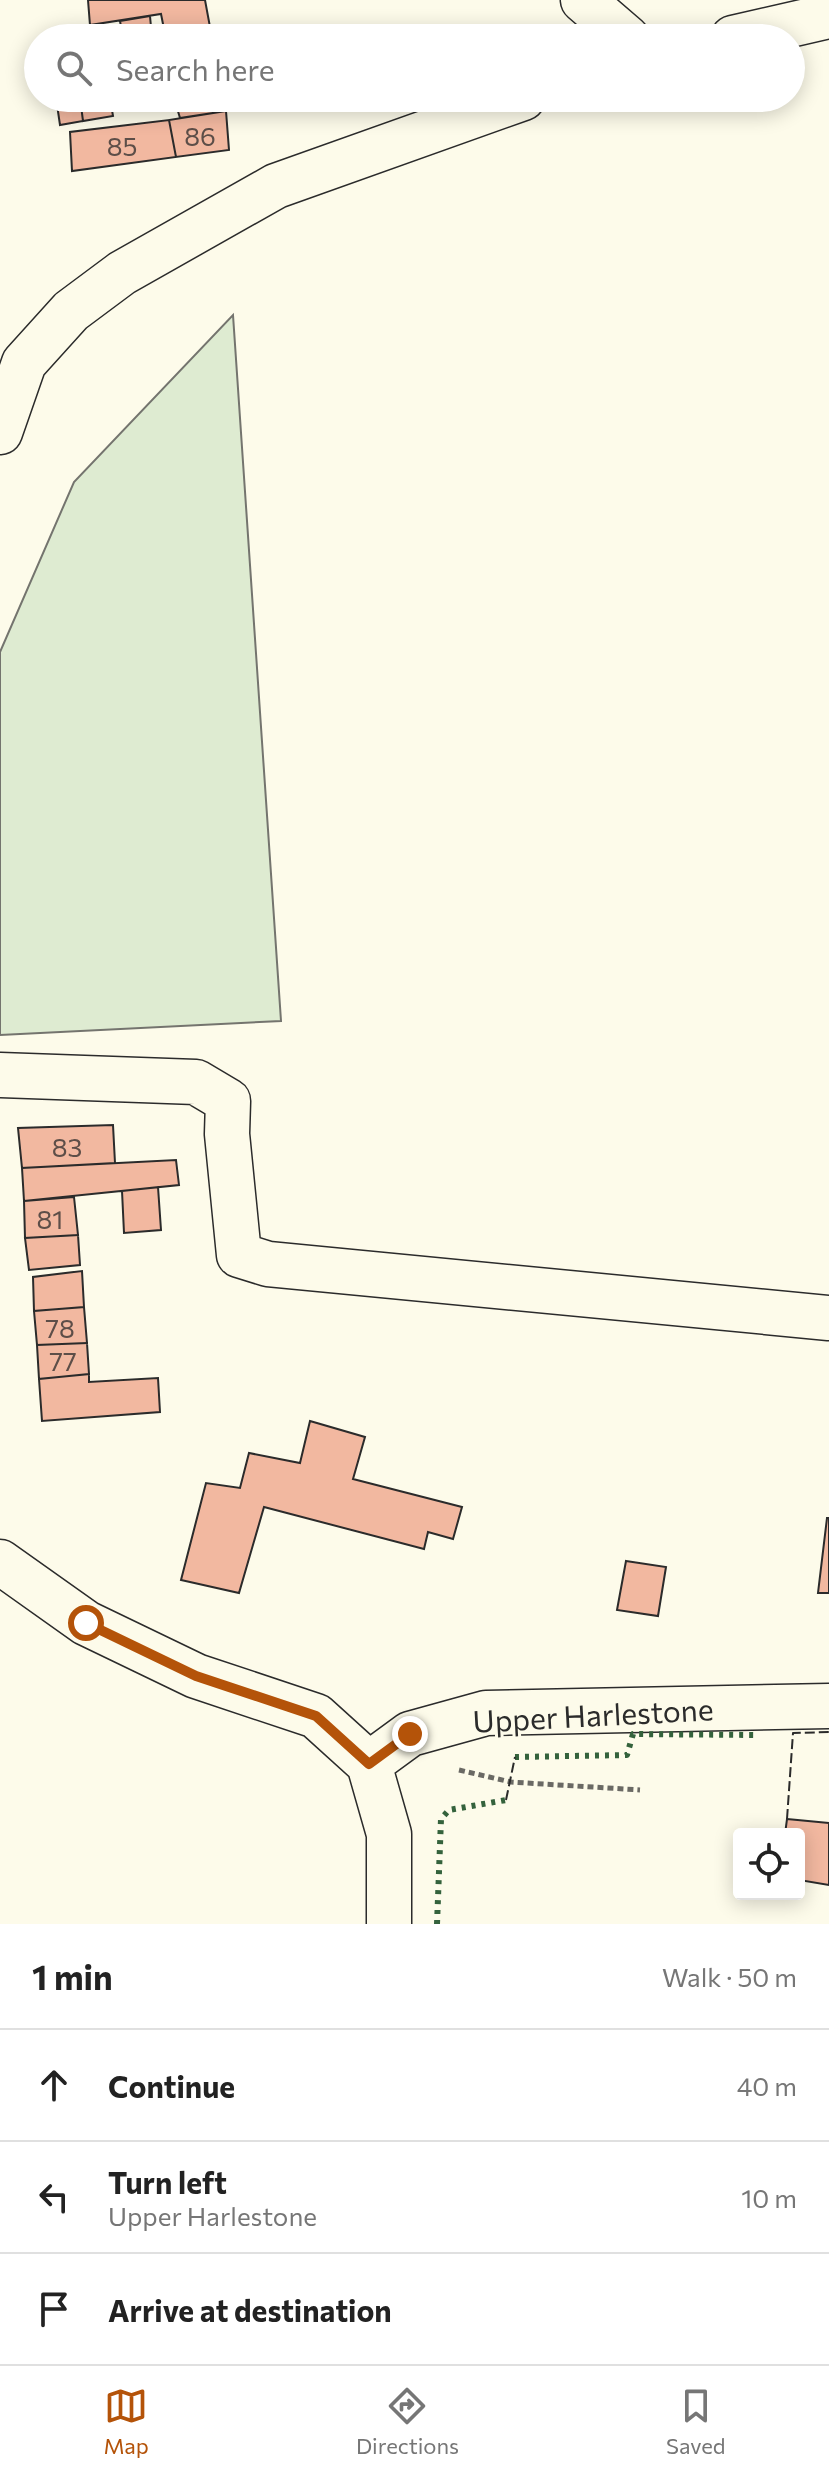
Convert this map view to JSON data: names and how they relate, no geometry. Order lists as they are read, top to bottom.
{
  "streets": {
    "street": ["Upper Harlestone"]
  },
  "house_numbers": [
    "86",
    "85",
    "83",
    "81",
    "78",
    "77"
  ],
  "page": {
    "search": "Search here",
    "heading": ["1 min", "Walk · 50 m"],
    "list": [
      ["Continue", "40 m"],
      ["Turn left", "Upper Harlestone", "10 m"],
      "Arrive at destination"
    ],
    "nav": ["Map", "Directions", "Saved"]
  }
}
